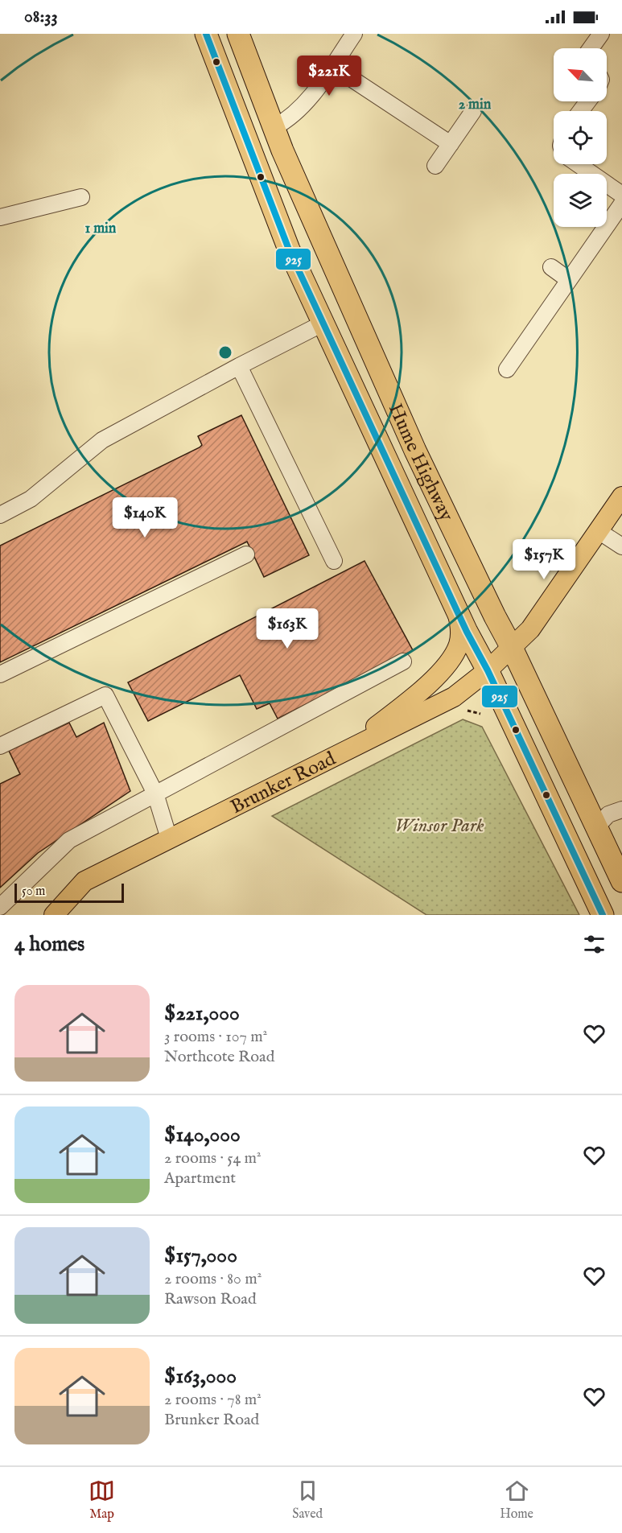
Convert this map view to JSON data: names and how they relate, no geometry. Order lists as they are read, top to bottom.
{
  "streets": {
    "highway": ["Hume Highway"],
    "main road": ["Brunker Road"]
  },
  "crossings": [
    ["Hume Highway", "Brunker Road"]
  ],
  "parks": ["Winsor Park"],
  "lines": ["transit line 925"],
  "scale_bar": "50 m",
  "north": "top left",
  "page": {
    "status": "08:33",
    "price": [
      "$221K",
      "$140K",
      "$157K",
      "$163K"
    ],
    "scale": "50 m",
    "heading": "4 homes",
    "list": [
      {
        "name": "$221,000",
        "note": "3 rooms · 107 m² · Northcote Road"
      },
      {
        "name": "$140,000",
        "note": "2 rooms · 54 m² · Apartment"
      },
      {
        "name": "$157,000",
        "note": "2 rooms · 80 m² · Rawson Road"
      },
      {
        "name": "$163,000",
        "note": "2 rooms · 78 m² · Brunker Road"
      }
    ],
    "tabs": ["Map", "Saved", "Home"]
  },
  "rings": ["2 min", "1 min"]
}
